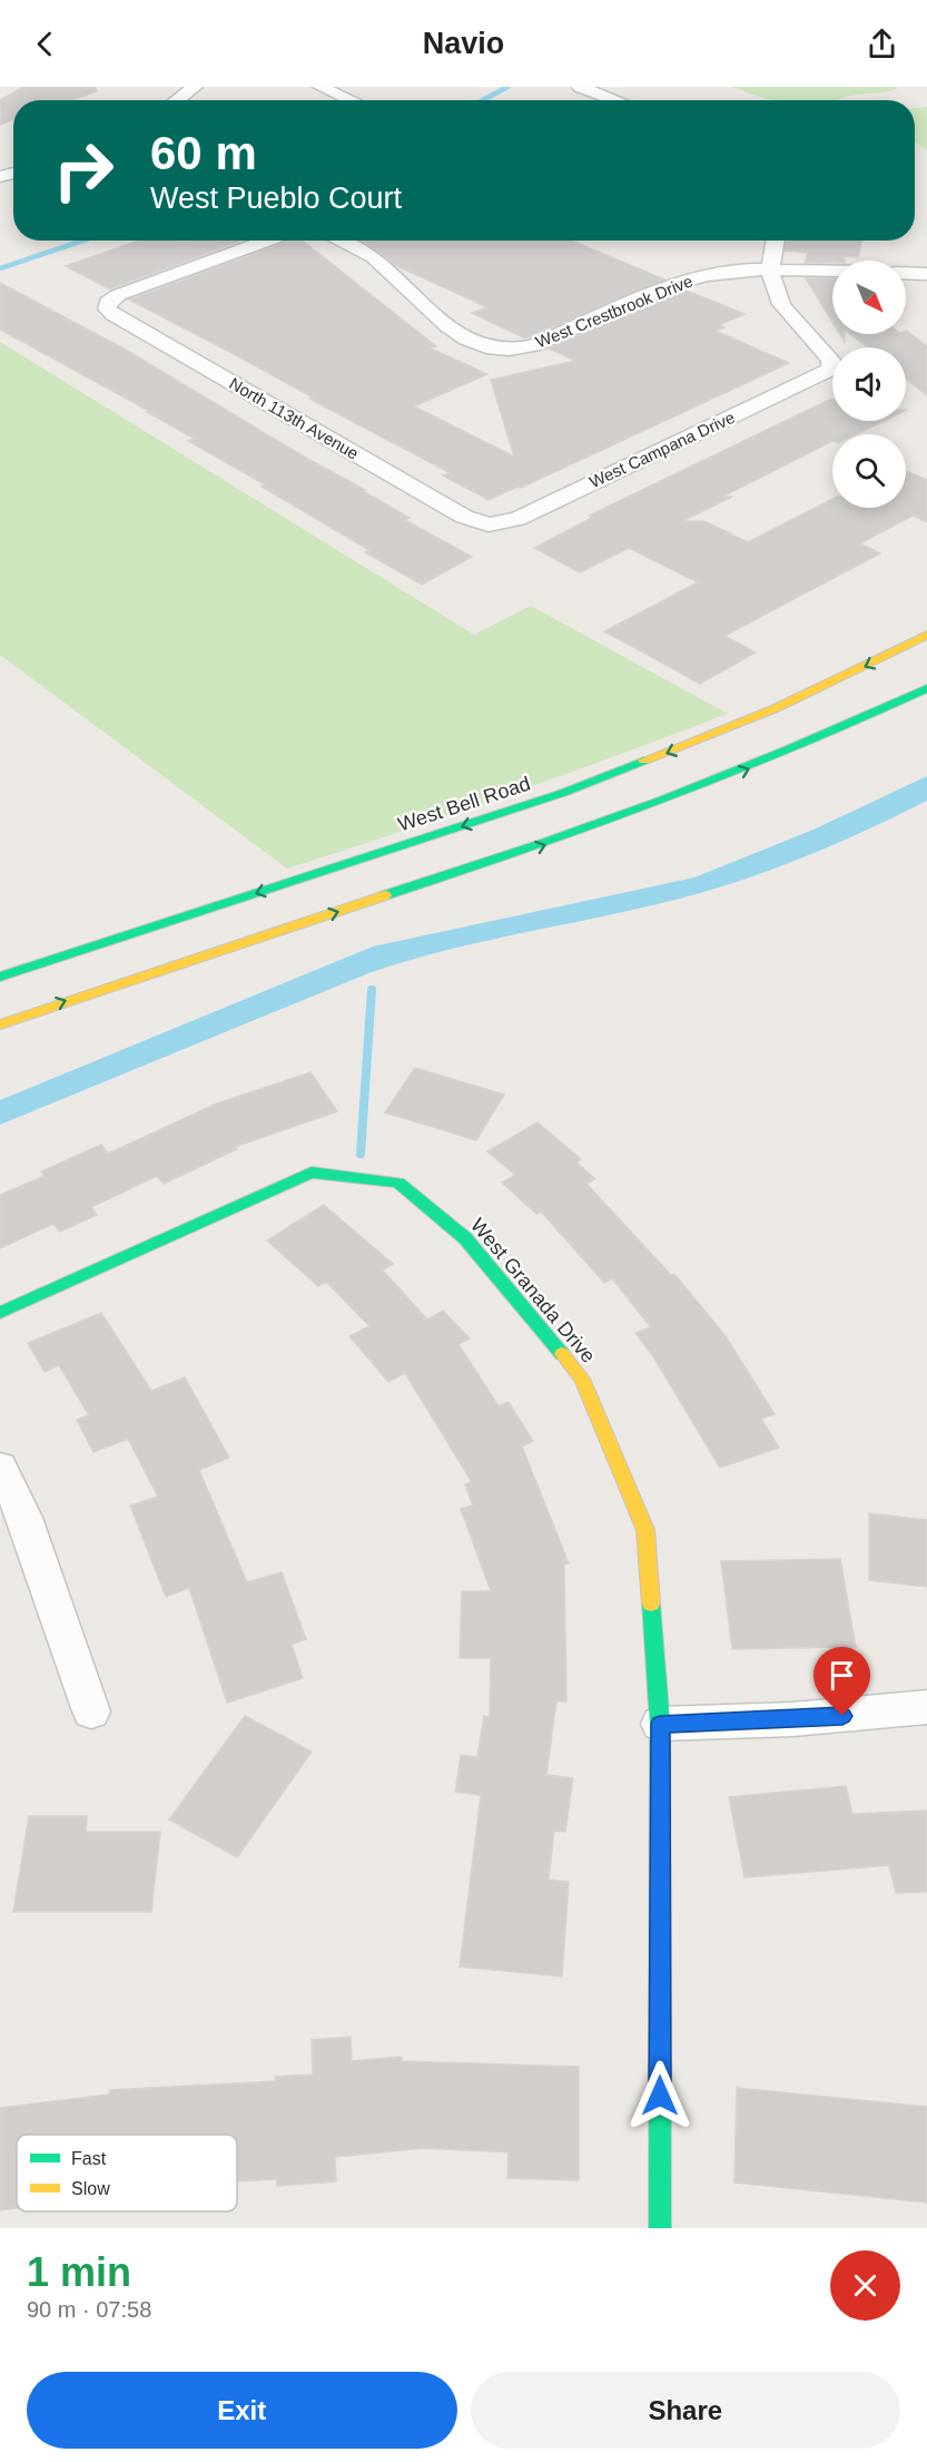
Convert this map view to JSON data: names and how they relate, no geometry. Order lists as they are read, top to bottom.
{
  "streets": {
    "main road": ["West Bell Road", "West Granada Drive"],
    "street": ["West Crestbrook Drive", "North 113th Avenue", "West Campana Drive"]
  },
  "crossings": [
    ["West Crestbrook Drive", "West Campana Drive"],
    ["North 113th Avenue", "West Campana Drive"]
  ],
  "legend": ["Fast", "Slow"],
  "north": "bottom right",
  "page": {
    "header": "Navio",
    "turn": ["60 m", "West Pueblo Court"],
    "heading": ["1 min", "90 m · 07:58"],
    "buttons": ["Exit", "Share"]
  }
}
